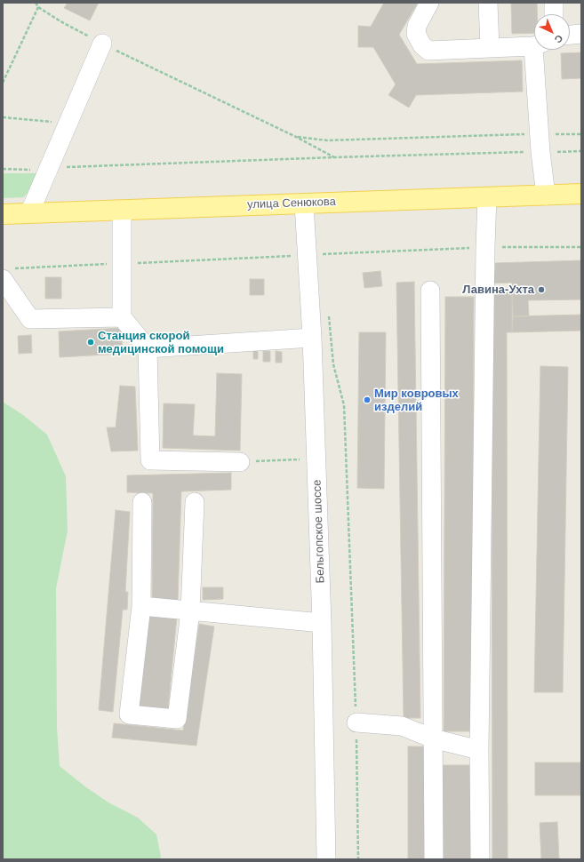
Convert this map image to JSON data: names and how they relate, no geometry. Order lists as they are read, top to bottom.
{
  "streets": {
    "main road": ["улица Сенюкова"],
    "street": ["Бельгопское шоссе"]
  },
  "crossings": [
    ["улица Сенюкова", "Бельгопское шоссе"]
  ],
  "places": ["Лавина-Ухта", "Станция скорой медицинской помощи", "Мир ковровых изделий"],
  "north": "bottom right"
}
